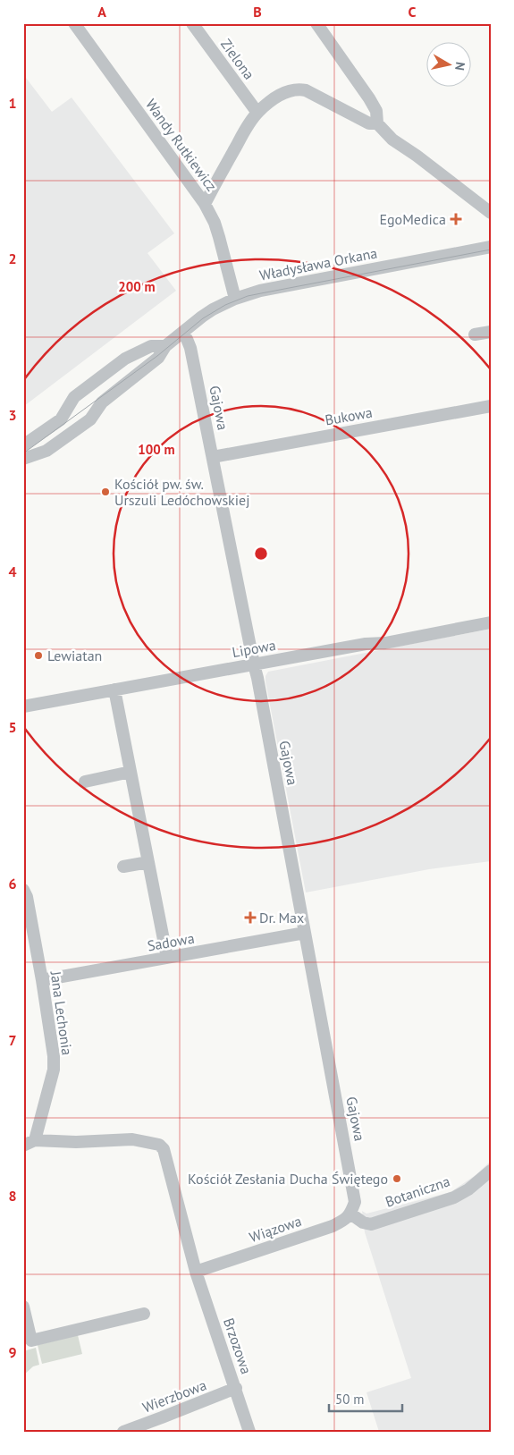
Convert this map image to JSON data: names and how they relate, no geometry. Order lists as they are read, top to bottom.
{
  "streets": {
    "street": [
      "Zielona",
      "Wandy Rutkiewicz",
      "Władysława Orkana",
      "Gajowa",
      "Bukowa",
      "Lipowa",
      "Sadowa",
      "Jana Lechonia",
      "Botaniczna",
      "Wiązowa",
      "Brzozowa",
      "Wierzbowa"
    ]
  },
  "crossings": [
    ["Wandy Rutkiewicz", "Władysława Orkana"],
    ["Władysława Orkana", "Gajowa"],
    ["Gajowa", "Bukowa"],
    ["Gajowa", "Lipowa"],
    ["Gajowa", "Sadowa"],
    ["Gajowa", "Botaniczna"],
    ["Gajowa", "Wiązowa"],
    ["Sadowa", "Jana Lechonia"],
    ["Jana Lechonia", "Brzozowa"],
    ["Botaniczna", "Wiązowa"],
    ["Wiązowa", "Brzozowa"],
    ["Brzozowa", "Wierzbowa"]
  ],
  "places": {
    "health": ["EgoMedica", "Dr. Max"],
    "other": ["Kościół pw. św. Urszuli Ledóchowskiej", "Lewiatan", "Kościół Zesłania Ducha Świętego"]
  },
  "scale_bar": "50 m",
  "north": "right",
  "grid": {
    "columns": ["A", "B", "C"],
    "rows": [
      "1",
      "2",
      "3",
      "4",
      "5",
      "6",
      "7",
      "8",
      "9"
    ]
  },
  "rings": ["200 m", "100 m"]
}
